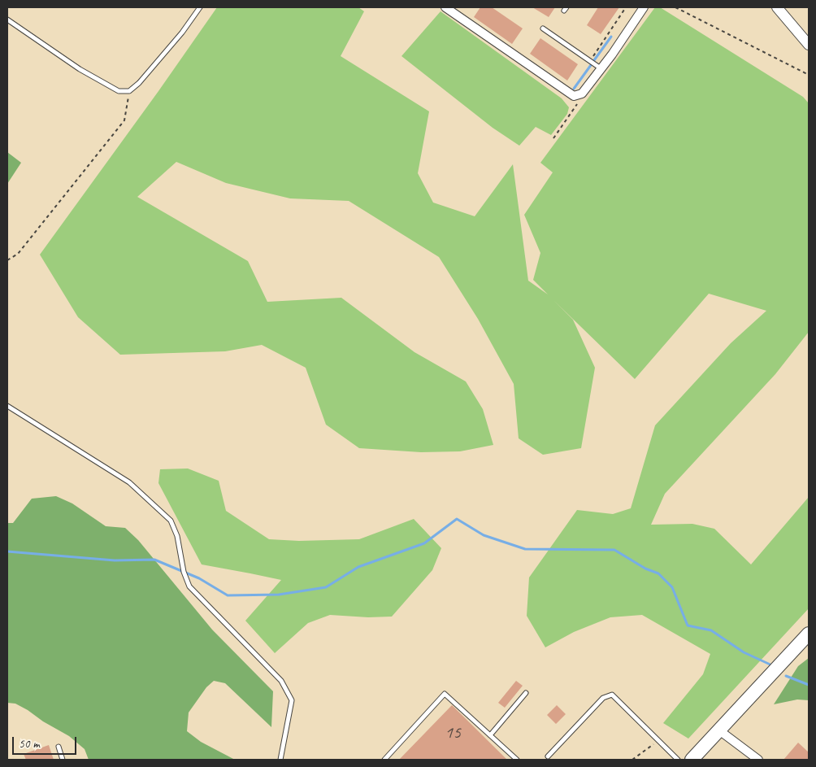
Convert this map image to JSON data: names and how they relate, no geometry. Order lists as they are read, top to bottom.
{
  "house_numbers": ["15"],
  "scale_bar": "50 m"
}
